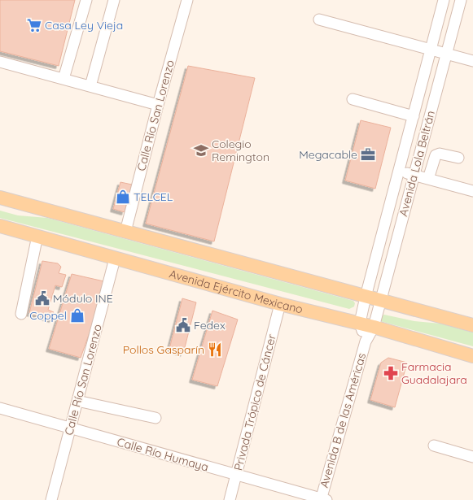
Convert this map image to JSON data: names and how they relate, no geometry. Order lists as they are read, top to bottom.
{
  "streets": {
    "main road": ["Avenida Ejército Mexicano"],
    "street": [
      "Calle Río San Lorenzo",
      "Avenida Lola Beltrán",
      "Privada Trópico de Cáncer",
      "Avenida B de las Américas",
      "Calle Río Humaya"
    ]
  },
  "crossings": [
    ["Calle Río San Lorenzo", "Avenida Ejército Mexicano"],
    ["Calle Río San Lorenzo", "Calle Río Humaya"],
    ["Avenida Lola Beltrán", "Avenida Ejército Mexicano"],
    ["Avenida Lola Beltrán", "Avenida B de las Américas"],
    ["Avenida Ejército Mexicano", "Privada Trópico de Cáncer"],
    ["Avenida Ejército Mexicano", "Avenida B de las Américas"],
    ["Privada Trópico de Cáncer", "Calle Río Humaya"],
    ["Avenida B de las Américas", "Calle Río Humaya"]
  ],
  "places": {
    "supermarket": ["Casa Ley Vieja"],
    "school or university": ["Colegio Remington"],
    "office": ["Megacable"],
    "shop": ["TELCEL", "Coppel"],
    "public building": ["Módulo INE", "Fedex"],
    "restaurant": ["Pollos Gasparín"],
    "pharmacy": ["Farmacia Guadalajara"]
  }
}
